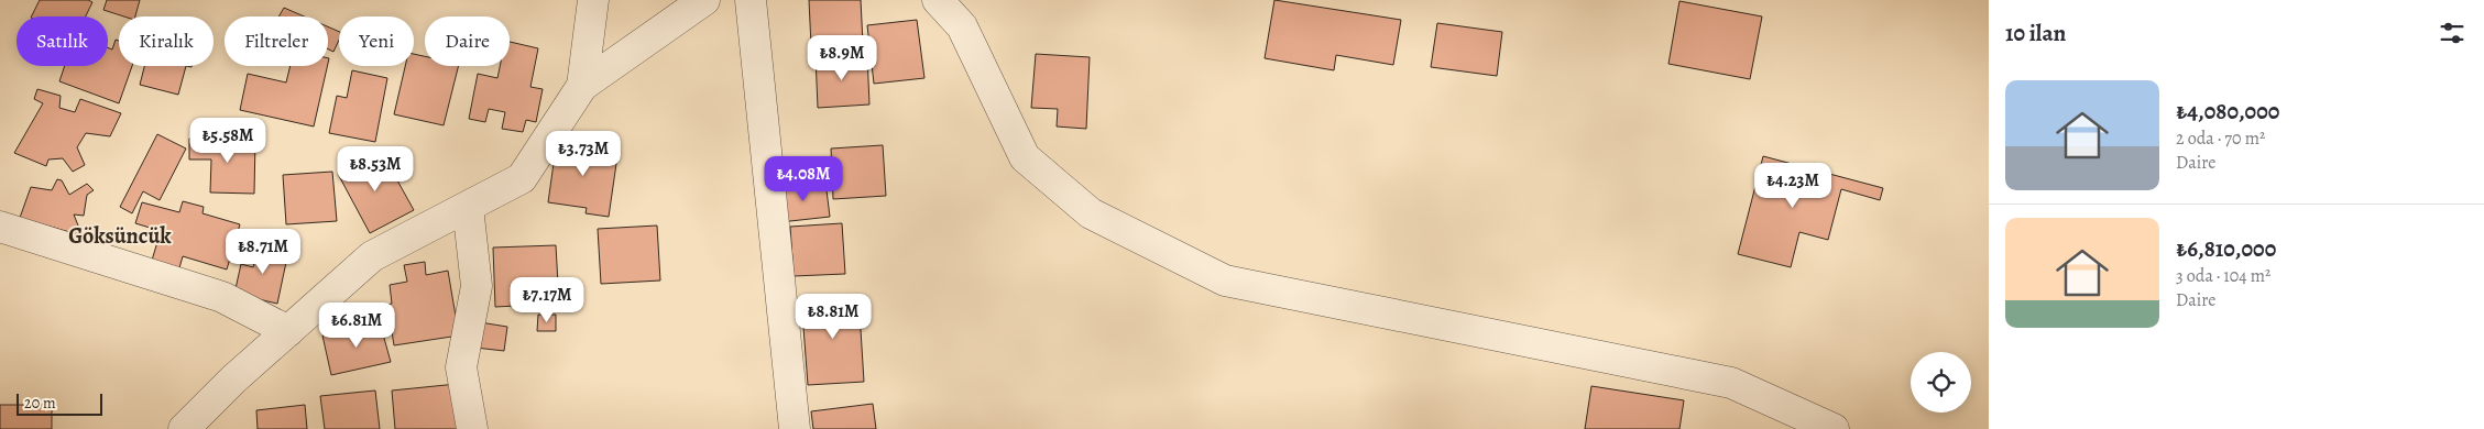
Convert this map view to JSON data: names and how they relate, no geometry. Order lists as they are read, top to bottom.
{
  "districts": ["Göksüncük"],
  "scale_bar": "20 m",
  "page": {
    "heading": "10 ilan",
    "chip": [
      "Satılık",
      "Kiralık",
      "Filtreler",
      "Yeni",
      "Daire"
    ],
    "price": [
      "₺8.9M",
      "₺5.58M",
      "₺3.73M",
      "₺8.53M",
      "₺4.08M",
      "₺4.23M",
      "₺8.71M",
      "₺7.17M",
      "₺8.81M",
      "₺6.81M"
    ],
    "list": [
      {
        "name": "₺4,080,000",
        "note": "2 oda · 70 m² · Daire"
      },
      {
        "name": "₺6,810,000",
        "note": "3 oda · 104 m² · Daire"
      }
    ],
    "scale": "20 m"
  }
}
